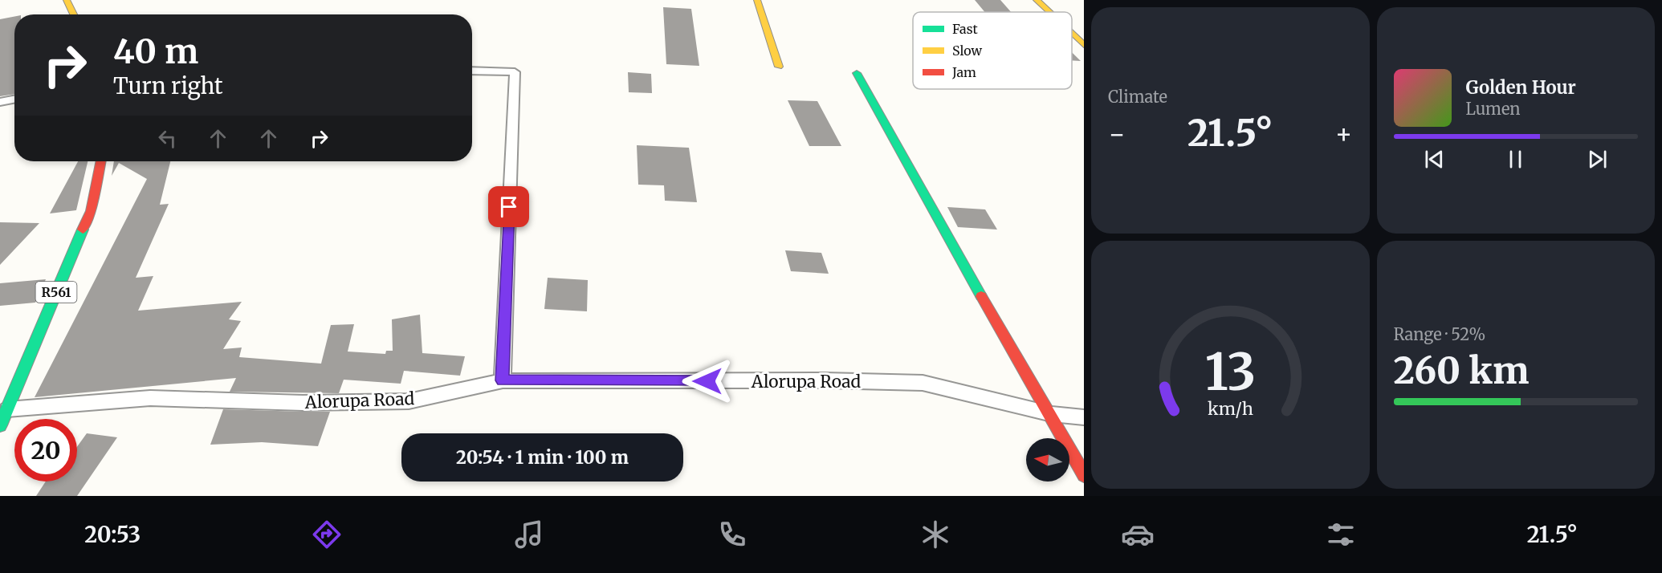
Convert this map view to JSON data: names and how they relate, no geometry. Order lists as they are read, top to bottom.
{
  "streets": {
    "street": ["R561"],
    "lane": ["Alorupa Road"]
  },
  "crossings": [
    ["R561", "Alorupa Road"]
  ],
  "legend": ["Fast", "Slow", "Jam"],
  "north": "left",
  "page": {
    "tile": [
      "Climate",
      ["Range · 52%", "260 km"]
    ],
    "turn": ["40 m", "Turn right"],
    "song": ["Golden Hour", "Lumen"],
    "heat": ["−", "21.5°", "+"],
    "limit": "20",
    "trip": "20:54 · 1 min · 100 m",
    "tabs": ["20:53", "21.5°"],
    "gauge": ["13", "km/h"]
  }
}
